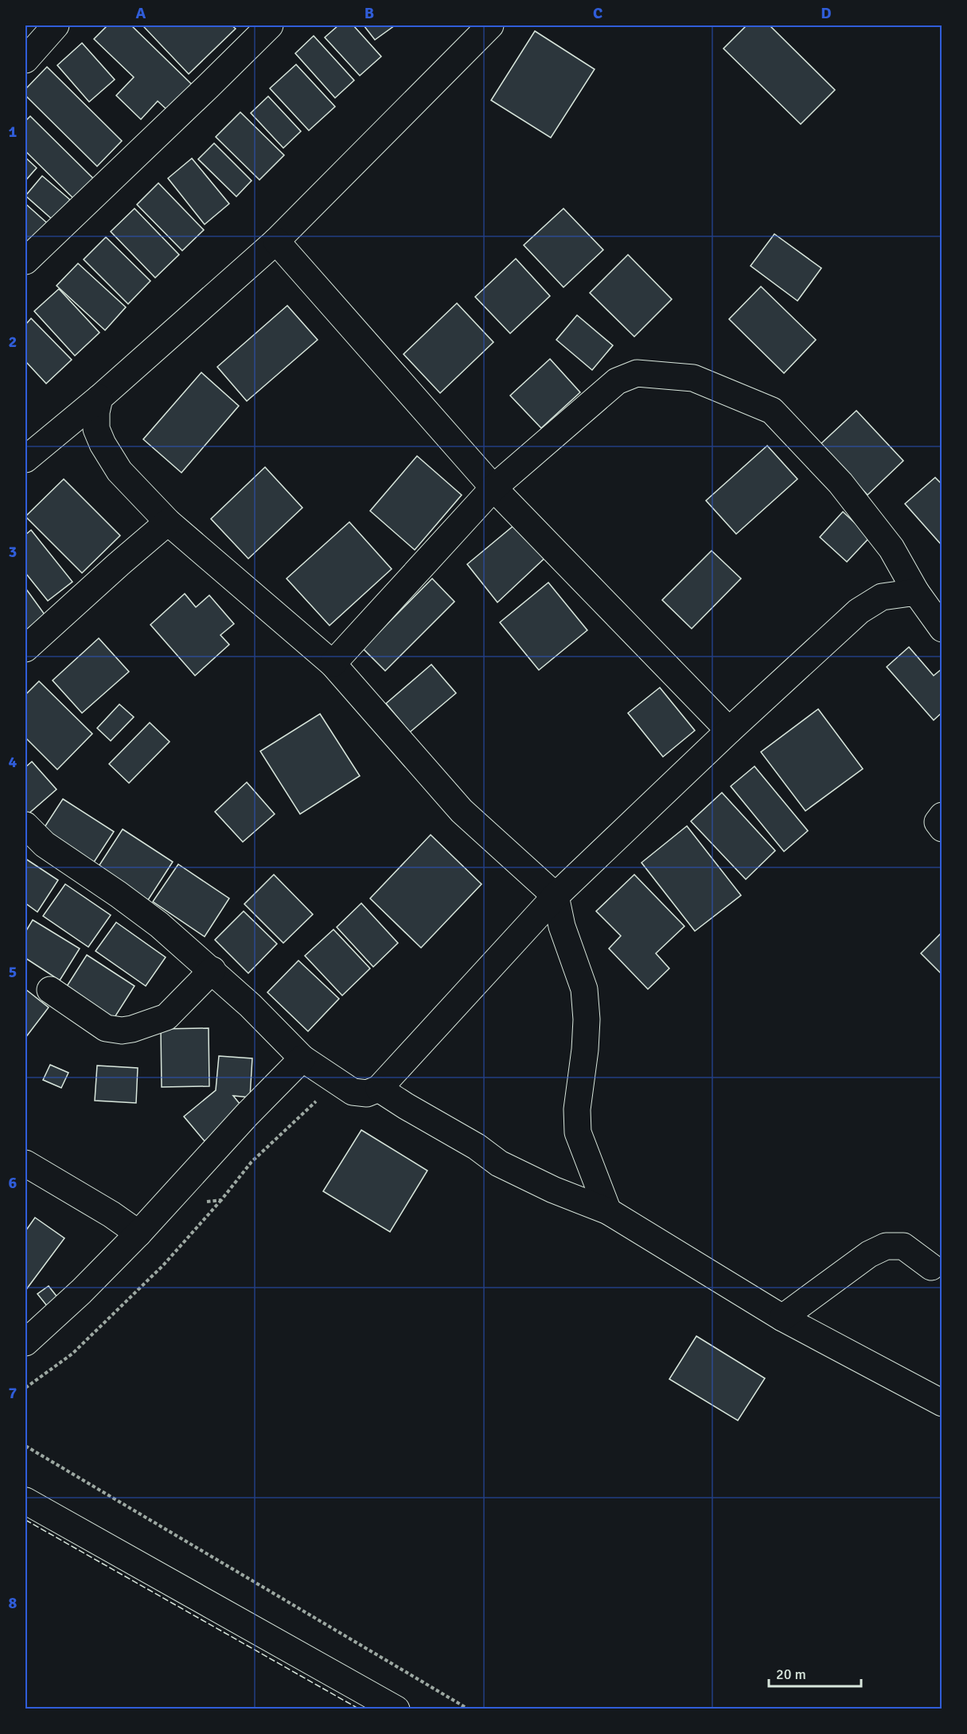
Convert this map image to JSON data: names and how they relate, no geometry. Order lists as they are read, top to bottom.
{
  "scale_bar": "20 m",
  "grid": {
    "columns": [
      "A",
      "B",
      "C",
      "D"
    ],
    "rows": [
      "1",
      "2",
      "3",
      "4",
      "5",
      "6",
      "7",
      "8"
    ]
  }
}
